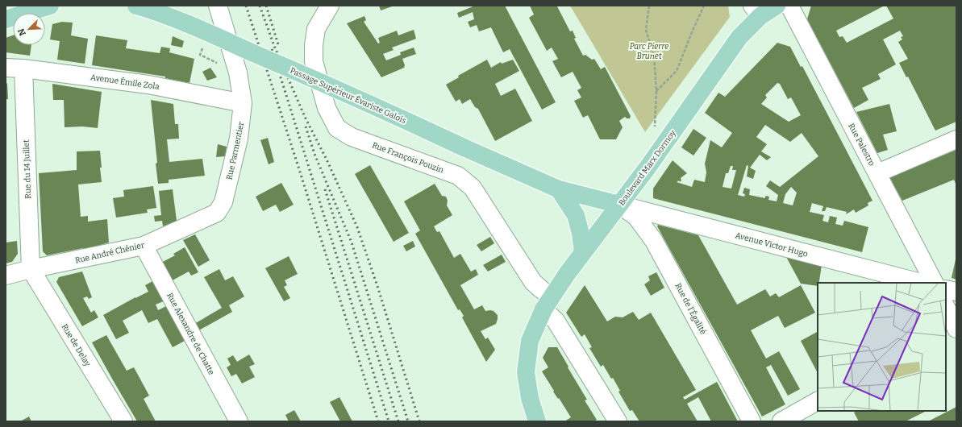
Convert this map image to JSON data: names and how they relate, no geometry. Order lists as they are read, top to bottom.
{
  "streets": {
    "main road": ["Passage Supérieur Évariste Galois", "Boulevard Marx Dormoy"],
    "street": [
      "Avenue Émile Zola",
      "Rue Palestro",
      "Rue Parmentier",
      "Rue François Pouzin",
      "Rue du 14 Juillet",
      "Avenue Victor Hugo",
      "Rue André Chénier",
      "Rue de l'Égalité",
      "Rue Alexandre de Chatte",
      "Rue de Delay"
    ]
  },
  "crossings": [
    ["Avenue Émile Zola", "Rue Parmentier"],
    ["Avenue Émile Zola", "Rue du 14 Juillet"],
    ["Passage Supérieur Évariste Galois", "Boulevard Marx Dormoy"],
    ["Passage Supérieur Évariste Galois", "Avenue Victor Hugo"],
    ["Passage Supérieur Évariste Galois", "Rue de l'Égalité"],
    ["Rue Parmentier", "Rue André Chénier"],
    ["Rue François Pouzin", "Boulevard Marx Dormoy"],
    ["Boulevard Marx Dormoy", "Avenue Victor Hugo"],
    ["Boulevard Marx Dormoy", "Rue de l'Égalité"],
    ["Rue du 14 Juillet", "Rue André Chénier"],
    ["Rue du 14 Juillet", "Rue de Delay"],
    ["Avenue Victor Hugo", "Rue de l'Égalité"],
    ["Rue André Chénier", "Rue Alexandre de Chatte"],
    ["Rue André Chénier", "Rue de Delay"]
  ],
  "parks": ["Parc Pierre Brunet"],
  "north": "bottom left"
}
